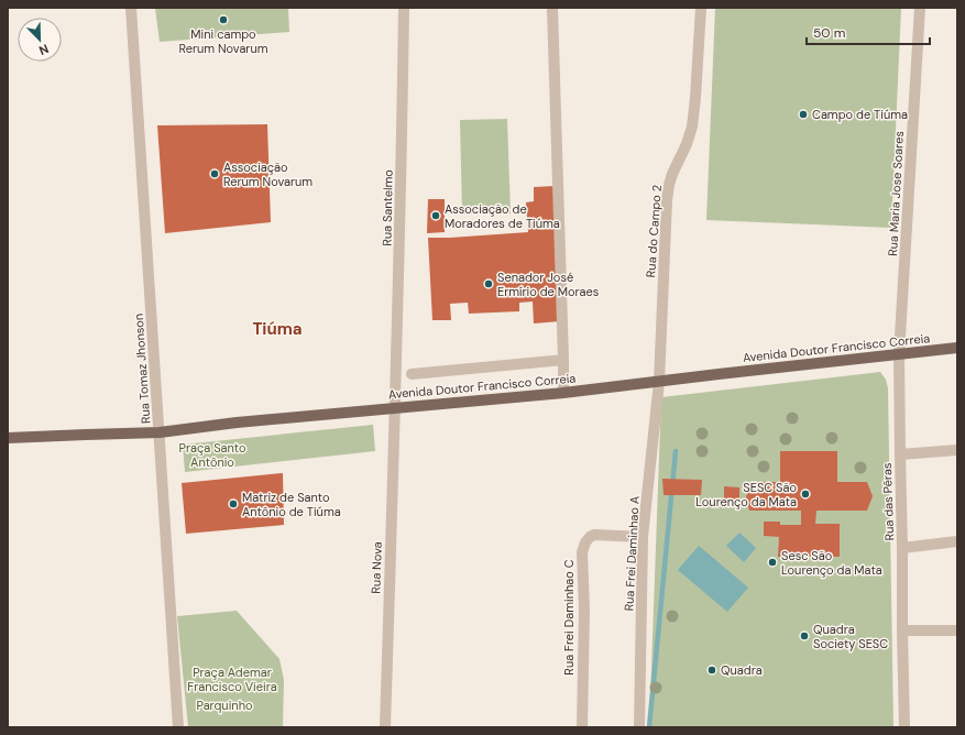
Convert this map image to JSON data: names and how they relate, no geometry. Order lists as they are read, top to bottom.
{
  "streets": {
    "main road": ["Avenida Doutor Francisco Correia"],
    "street": [
      "Rua Maria Jose Soares",
      "Rua Santelmo",
      "Rua do Campo 2",
      "Rua Tomaz Jhonson",
      "Rua das Pêras",
      "Rua Frei Daminhao A",
      "Rua Nova",
      "Rua Frei Daminhao C"
    ]
  },
  "crossings": [
    ["Rua Maria Jose Soares", "Avenida Doutor Francisco Correia"],
    ["Rua Maria Jose Soares", "Rua das Pêras"],
    ["Rua Santelmo", "Avenida Doutor Francisco Correia"],
    ["Rua Santelmo", "Rua Nova"],
    ["Rua do Campo 2", "Avenida Doutor Francisco Correia"],
    ["Rua do Campo 2", "Rua Frei Daminhao A"],
    ["Avenida Doutor Francisco Correia", "Rua Tomaz Jhonson"],
    ["Avenida Doutor Francisco Correia", "Rua das Pêras"],
    ["Avenida Doutor Francisco Correia", "Rua Frei Daminhao A"],
    ["Avenida Doutor Francisco Correia", "Rua Nova"],
    ["Rua Frei Daminhao A", "Rua Frei Daminhao C"]
  ],
  "districts": ["Tiúma"],
  "parks": ["Praça Santo Antônio", "Praça Ademar Francisco Vieira", "Parquinho"],
  "places": [
    "Mini campo Rerum Novarum",
    "Campo de Tiúma",
    "Associação Rerum Novarum",
    "Associação de Moradores de Tiúma",
    "Senador José Ermírio de Moraes",
    "SESC São Lourenço da Mata",
    "Matriz de Santo Antônio de Tiúma",
    "Sesc São Lourenço da Mata",
    "Quadra Society SESC",
    "Quadra"
  ],
  "scale_bar": "50 m",
  "north": "bottom right"
}
